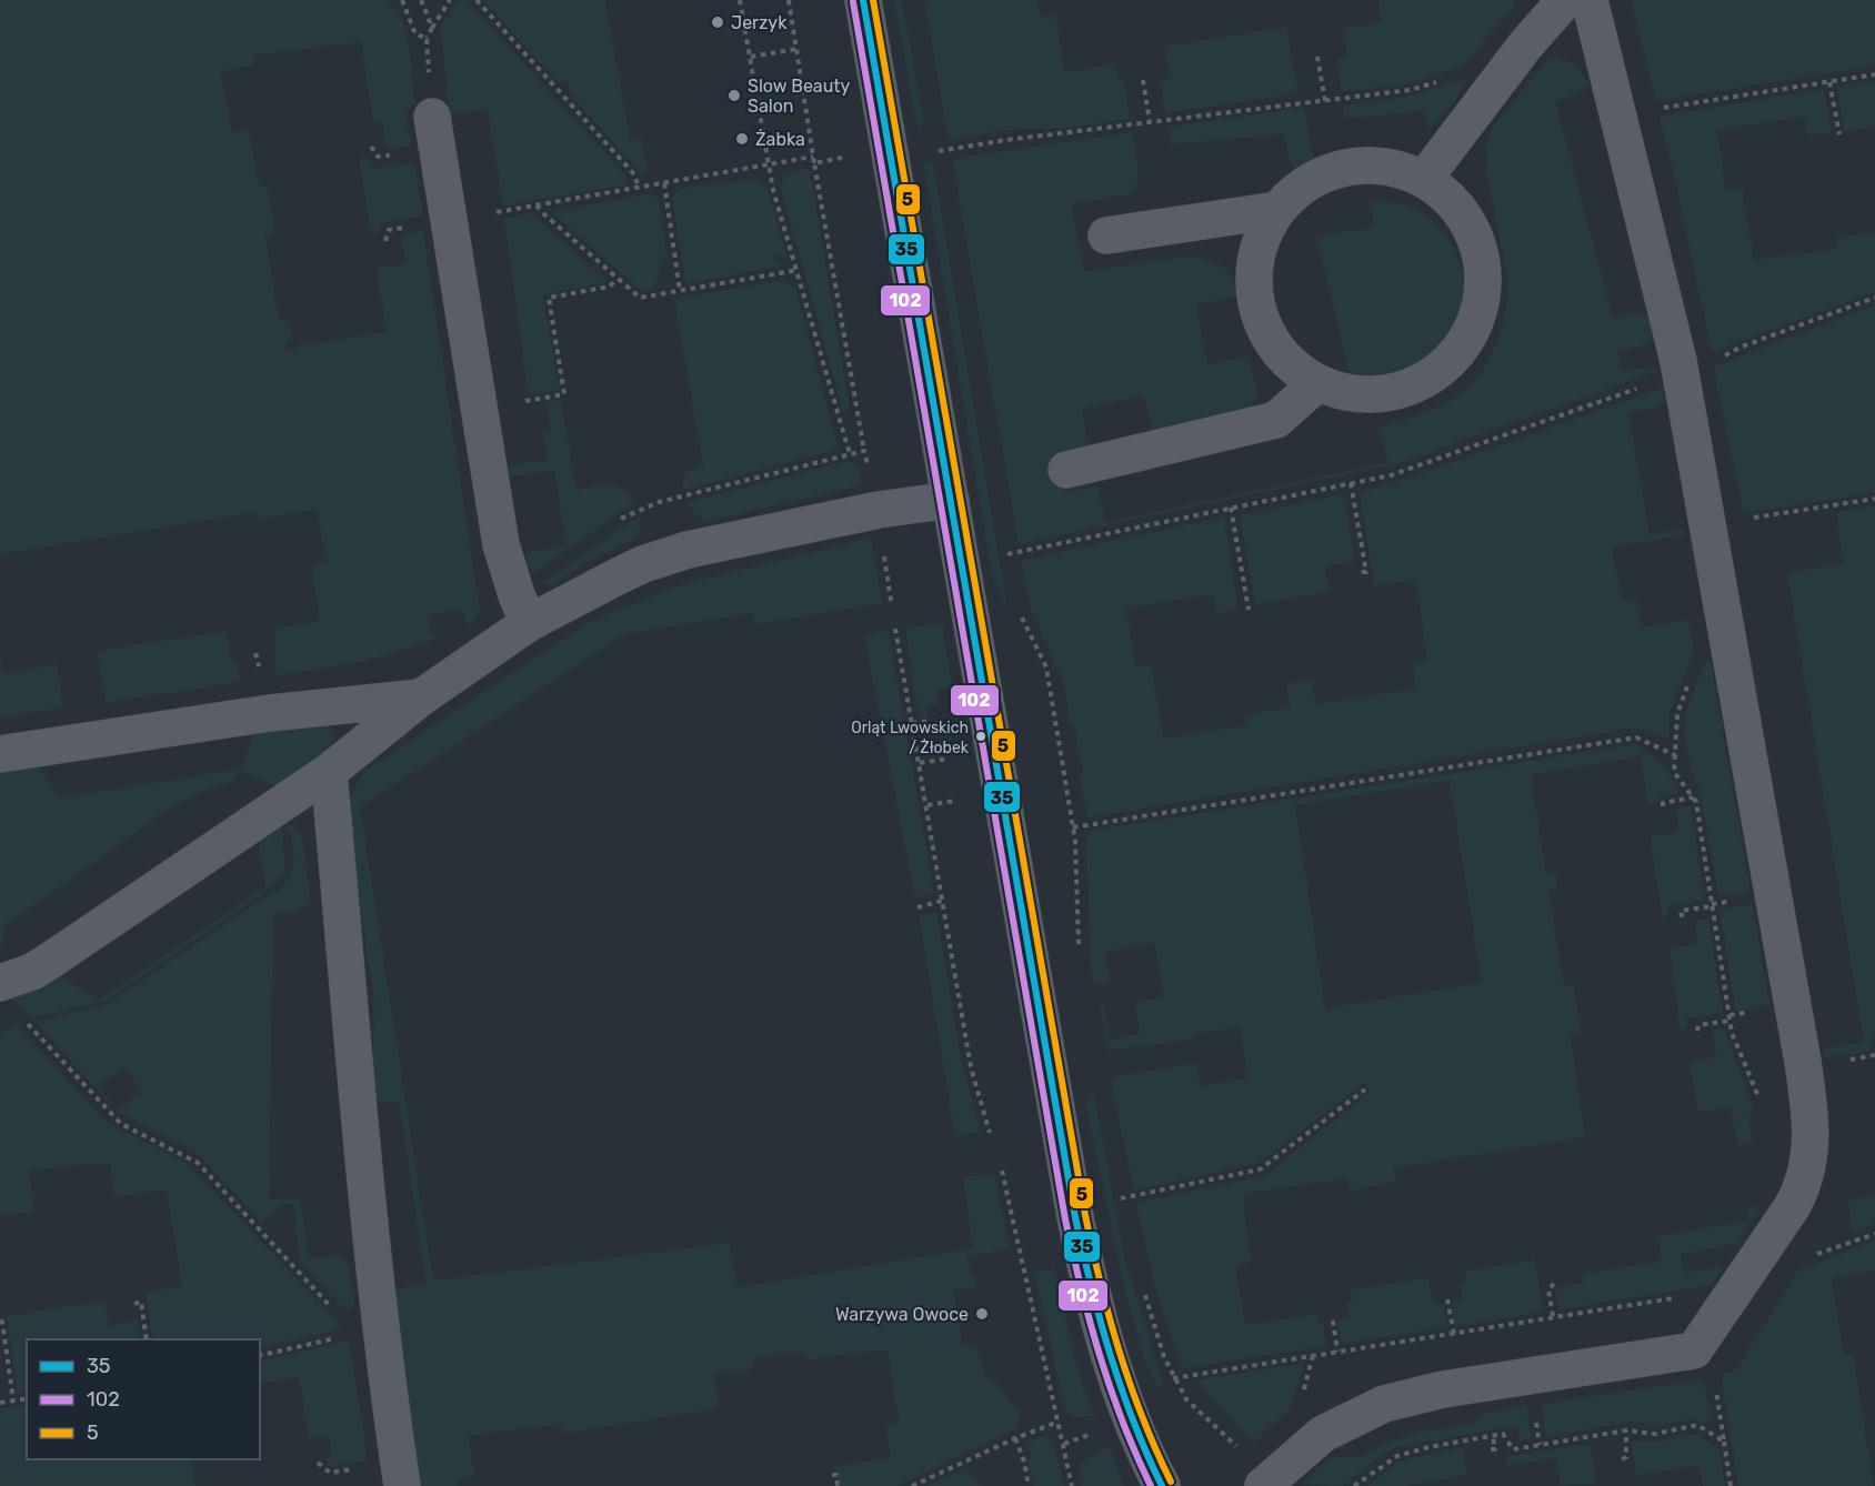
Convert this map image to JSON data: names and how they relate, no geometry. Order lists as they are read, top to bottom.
{
  "places": [
    "Jerzyk",
    "Slow Beauty Salon",
    "Żabka",
    "Orląt Lwowskich / Żłobek",
    "Warzywa Owoce"
  ],
  "lines": ["transit line 35", "transit line 5", "transit line 102"],
  "legend": ["35", "102", "5"]
}
